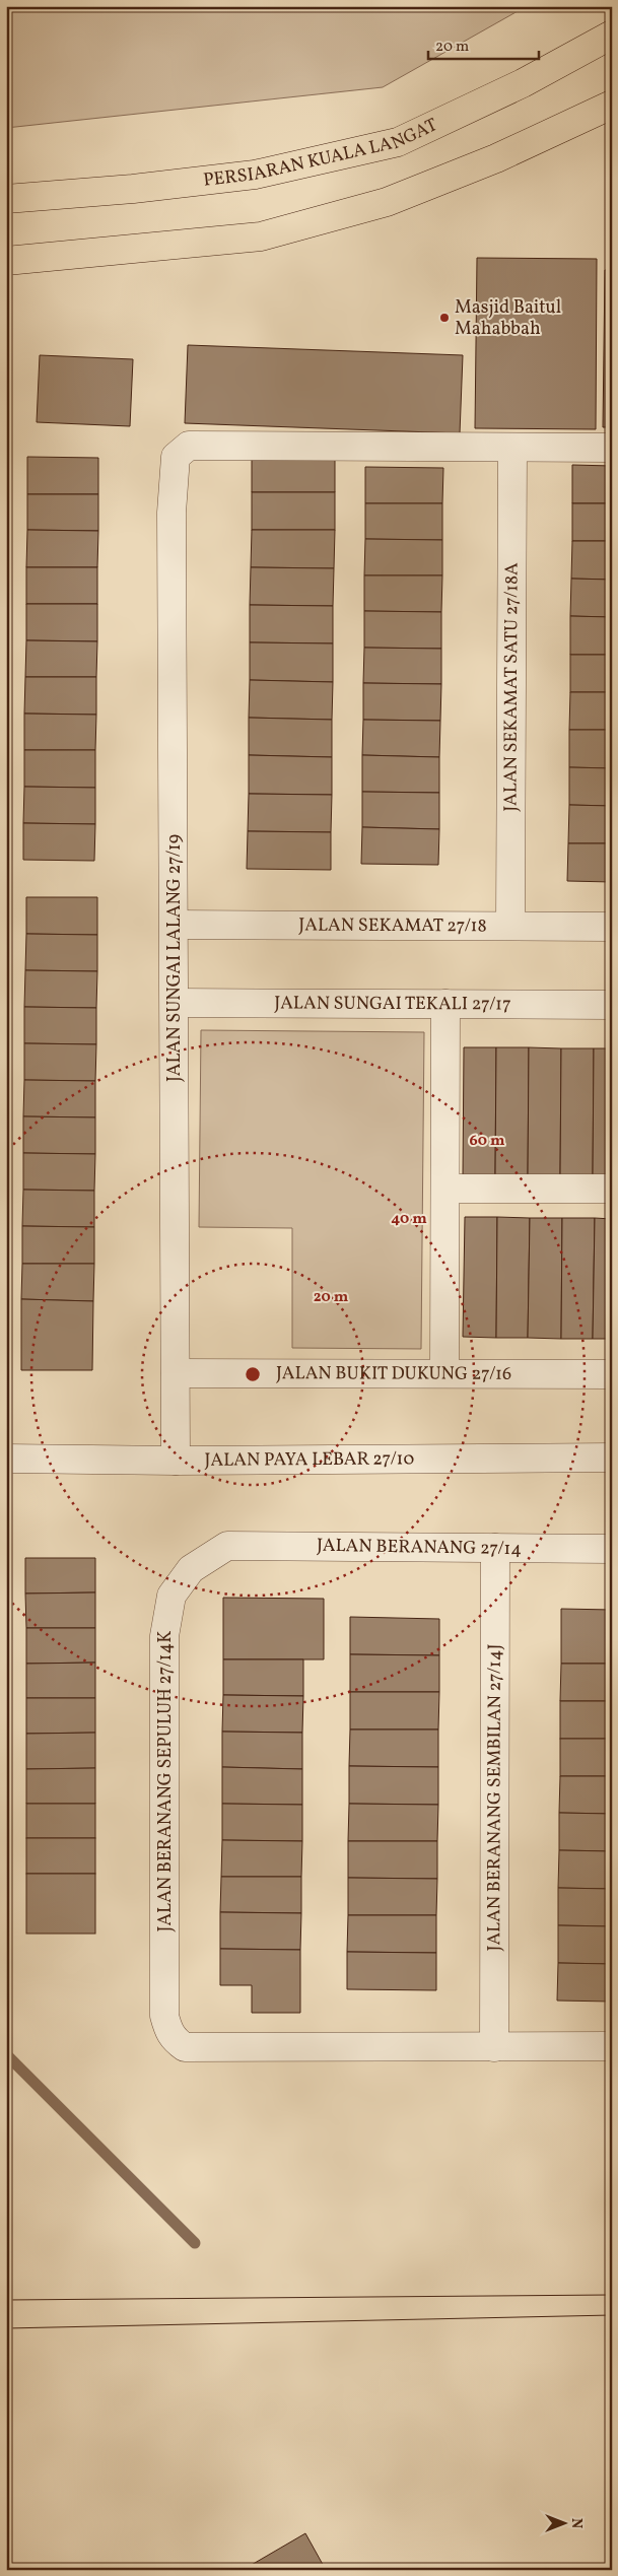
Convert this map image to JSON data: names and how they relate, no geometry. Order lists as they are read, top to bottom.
{
  "streets": {
    "main road": ["PERSIARAN KUALA LANGAT"],
    "street": [
      "JALAN SEKAMAT SATU 27/18A",
      "JALAN SEKAMAT 27/18",
      "JALAN SUNGAI LALANG 27/19",
      "JALAN SUNGAI TEKALI 27/17",
      "JALAN BUKIT DUKUNG 27/16",
      "JALAN PAYA LEBAR 27/10",
      "JALAN BERANANG 27/14",
      "JALAN BERANANG SEPULUH 27/14K",
      "JALAN BERANANG SEMBILAN 27/14J"
    ]
  },
  "crossings": [
    ["JALAN SEKAMAT SATU 27/18A", "JALAN SEKAMAT 27/18"],
    ["JALAN SEKAMAT SATU 27/18A", "JALAN SUNGAI LALANG 27/19"],
    ["JALAN SEKAMAT 27/18", "JALAN SUNGAI LALANG 27/19"],
    ["JALAN SUNGAI LALANG 27/19", "JALAN SUNGAI TEKALI 27/17"],
    ["JALAN SUNGAI LALANG 27/19", "JALAN BUKIT DUKUNG 27/16"],
    ["JALAN SUNGAI LALANG 27/19", "JALAN PAYA LEBAR 27/10"],
    ["JALAN BERANANG 27/14", "JALAN BERANANG SEPULUH 27/14K"],
    ["JALAN BERANANG 27/14", "JALAN BERANANG SEMBILAN 27/14J"],
    ["JALAN BERANANG SEPULUH 27/14K", "JALAN BERANANG SEMBILAN 27/14J"]
  ],
  "places": ["Masjid Baitul Mahabbah"],
  "scale_bar": "20 m",
  "north": "right",
  "rings": ["60 m", "40 m", "20 m"]
}
